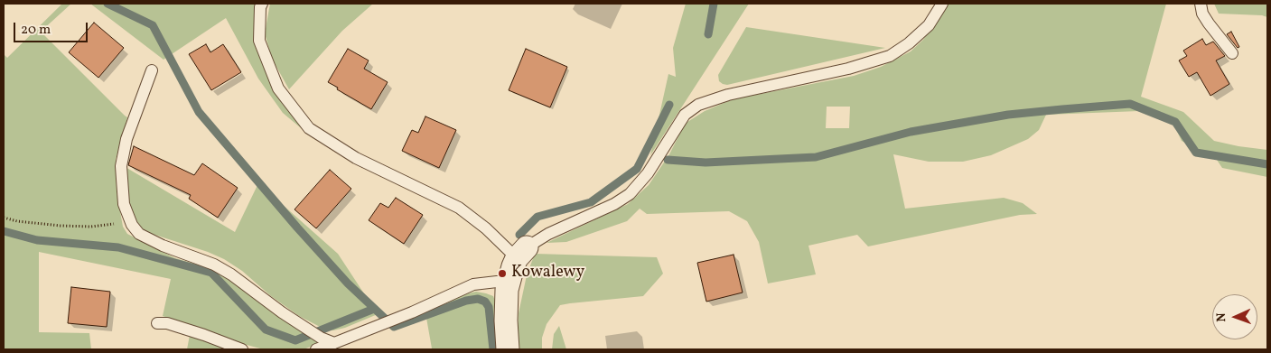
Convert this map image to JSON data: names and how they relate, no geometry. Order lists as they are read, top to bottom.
{
  "places": ["Kowalewy"],
  "scale_bar": "20 m",
  "north": "left"
}
